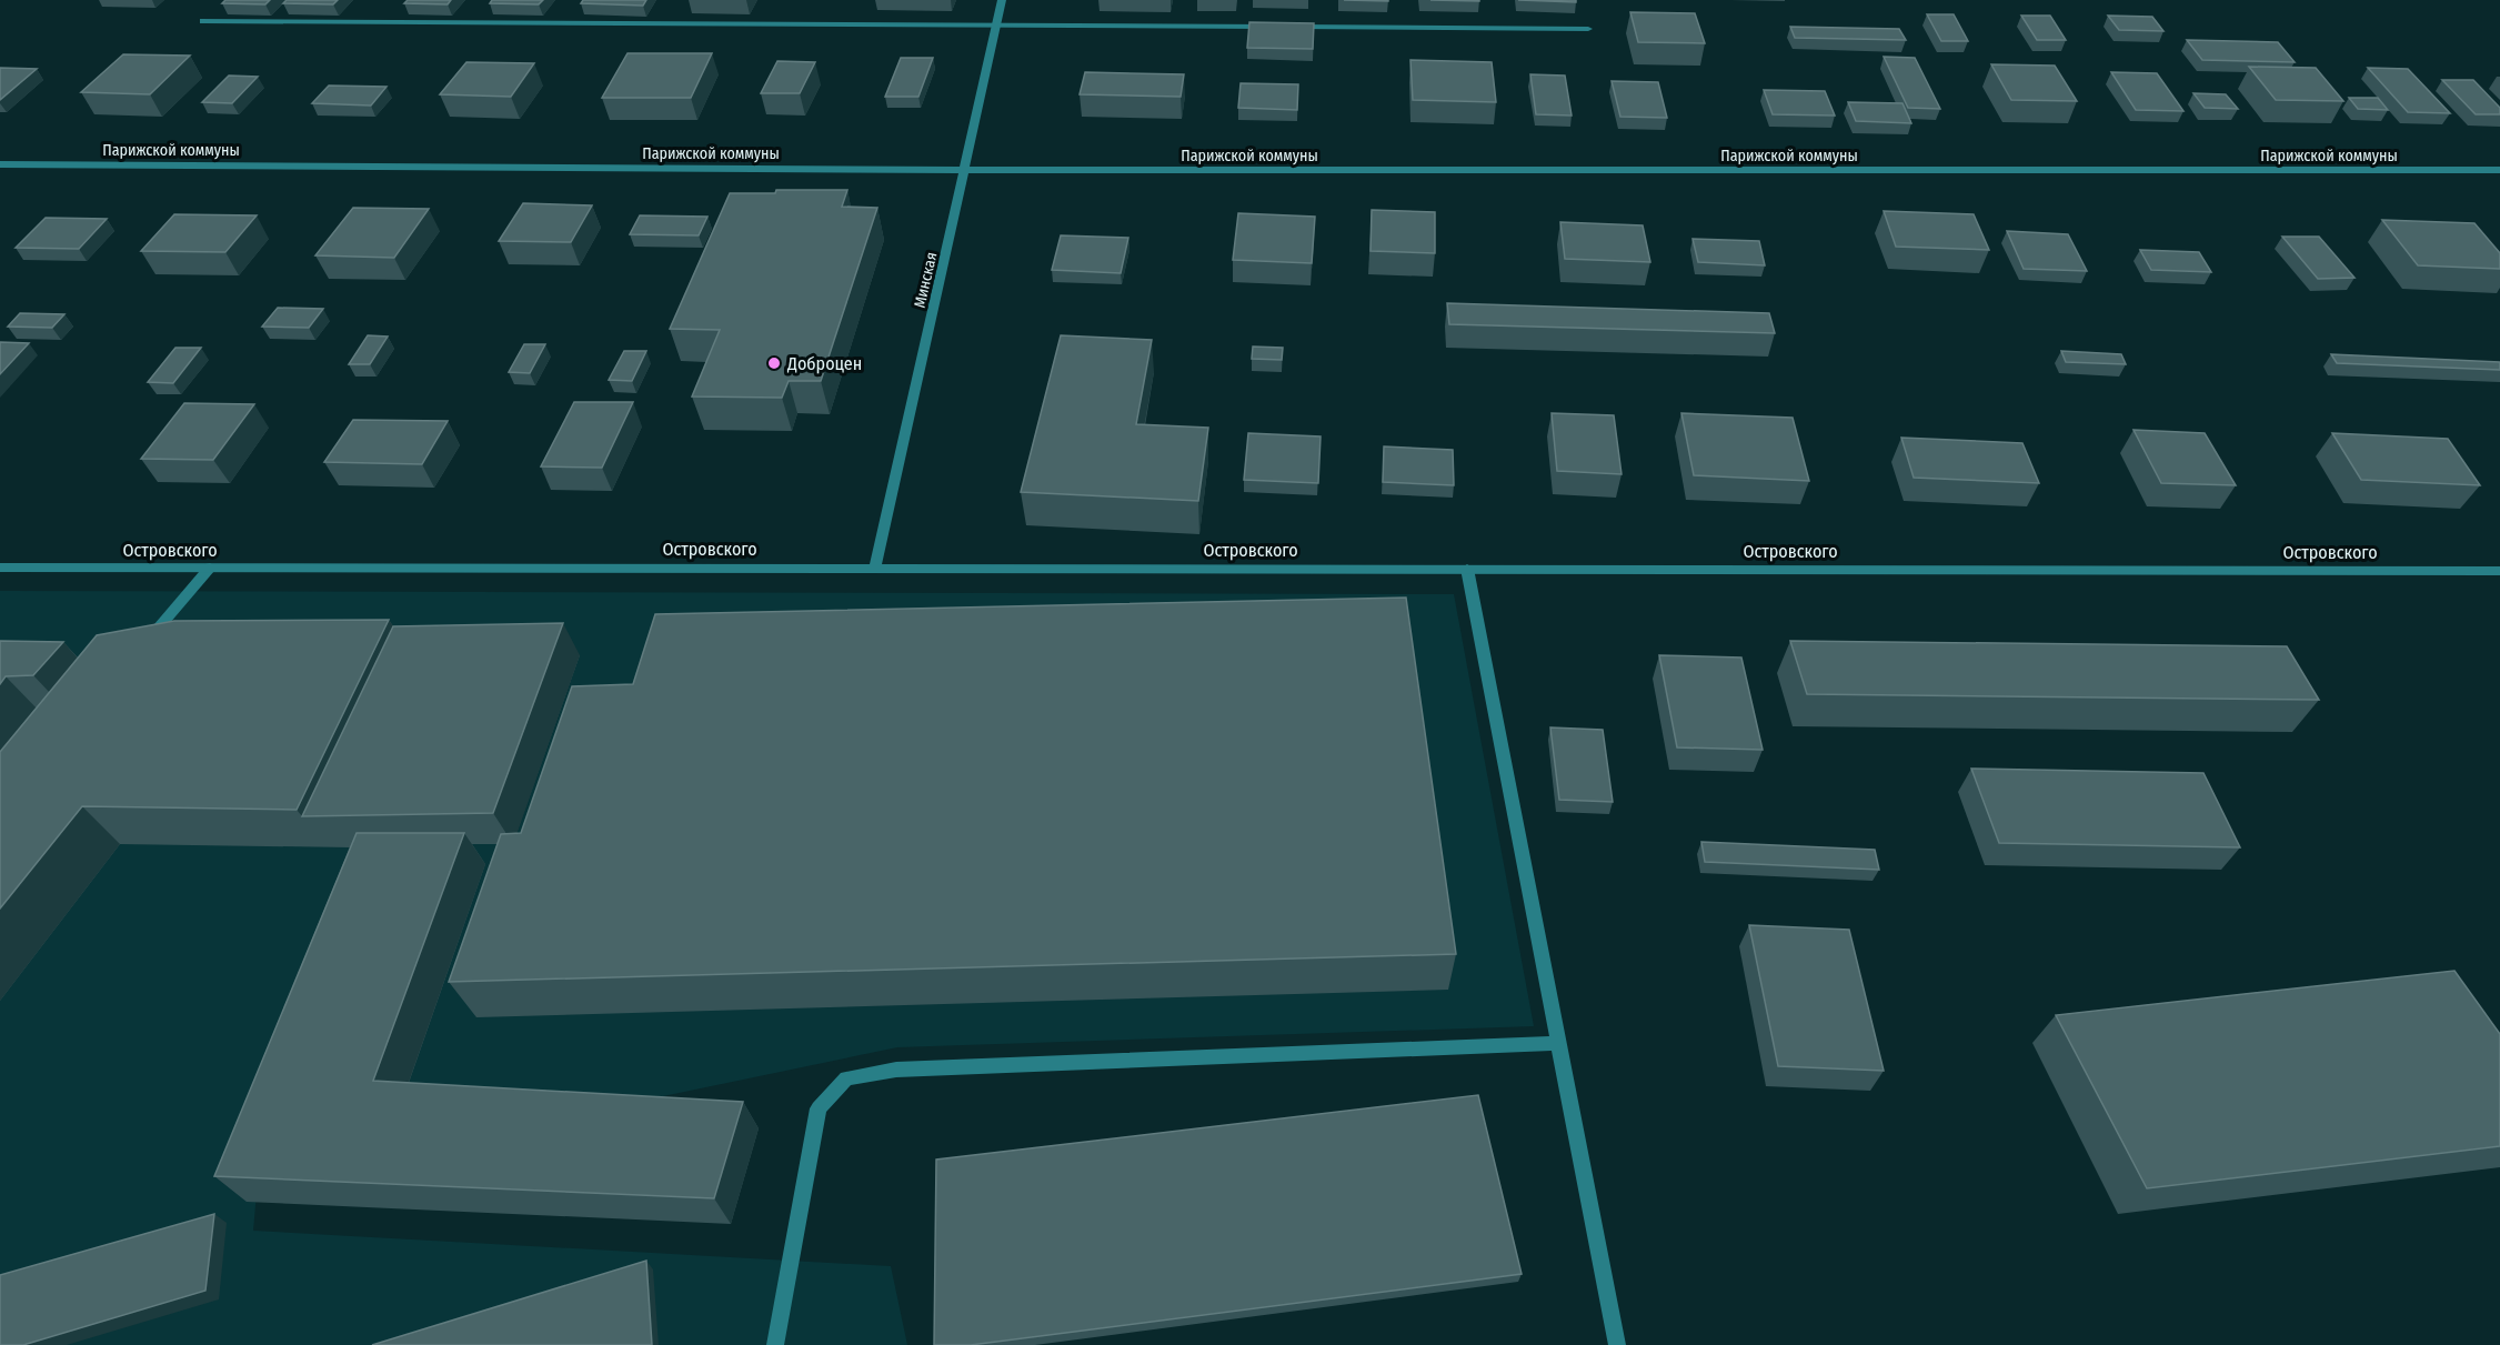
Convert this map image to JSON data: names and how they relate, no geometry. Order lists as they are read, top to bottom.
{
  "streets": {
    "street": ["Парижской коммуны", "Минская", "Островского"]
  },
  "crossings": [
    ["Парижской коммуны", "Минская"],
    ["Минская", "Островского"]
  ],
  "places": ["Доброцен"]
}
